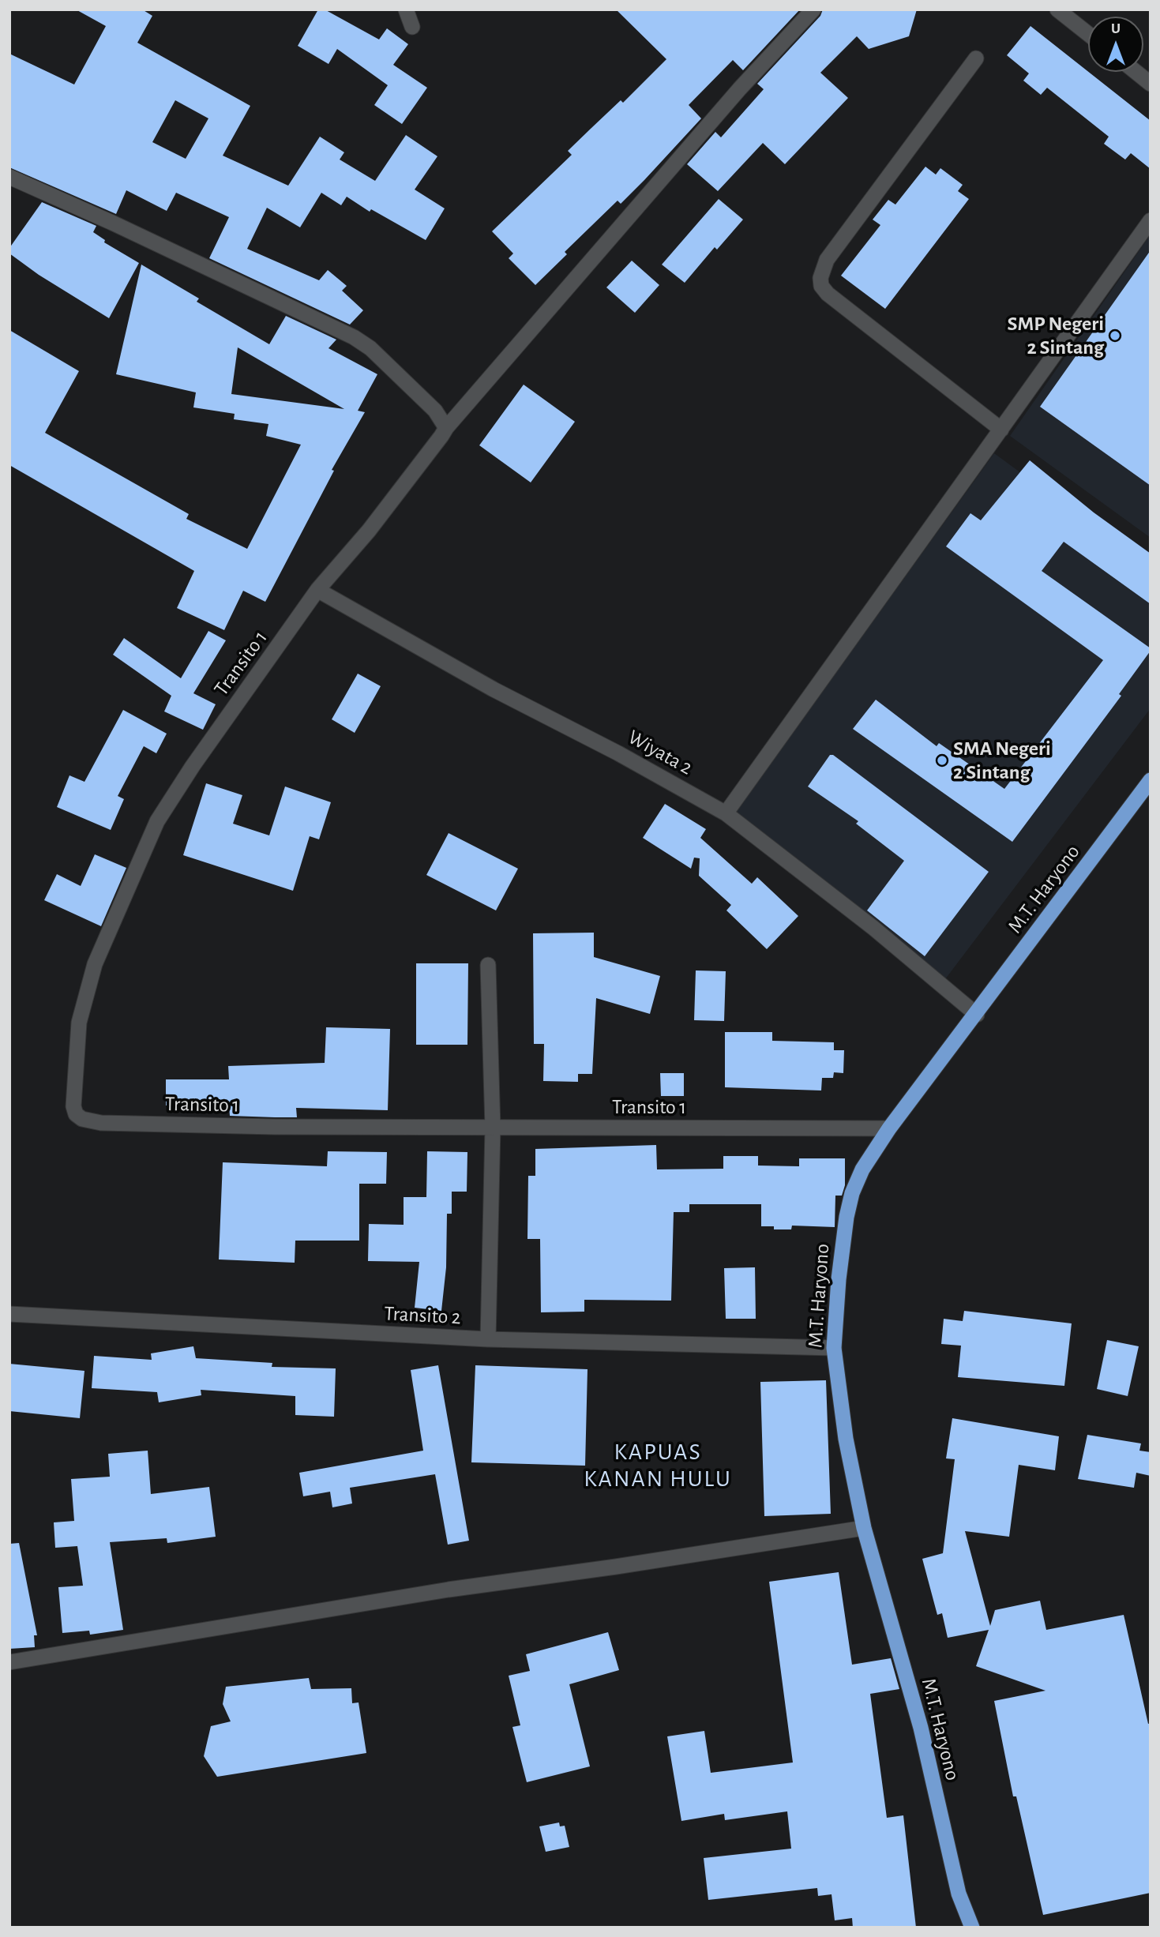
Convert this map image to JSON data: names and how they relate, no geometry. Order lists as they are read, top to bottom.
{
  "streets": {
    "highway": ["M.T. Haryono"],
    "street": ["Transito 1", "Wiyata 2", "Transito 2"]
  },
  "crossings": [
    ["Transito 1", "Wiyata 2"],
    ["Transito 1", "M.T. Haryono"],
    ["Wiyata 2", "M.T. Haryono"],
    ["M.T. Haryono", "Transito 2"]
  ],
  "districts": ["KAPUAS KANAN HULU"],
  "places": ["SMP Negeri 2 Sintang", "SMA Negeri 2 Sintang"],
  "north": "top"
}
